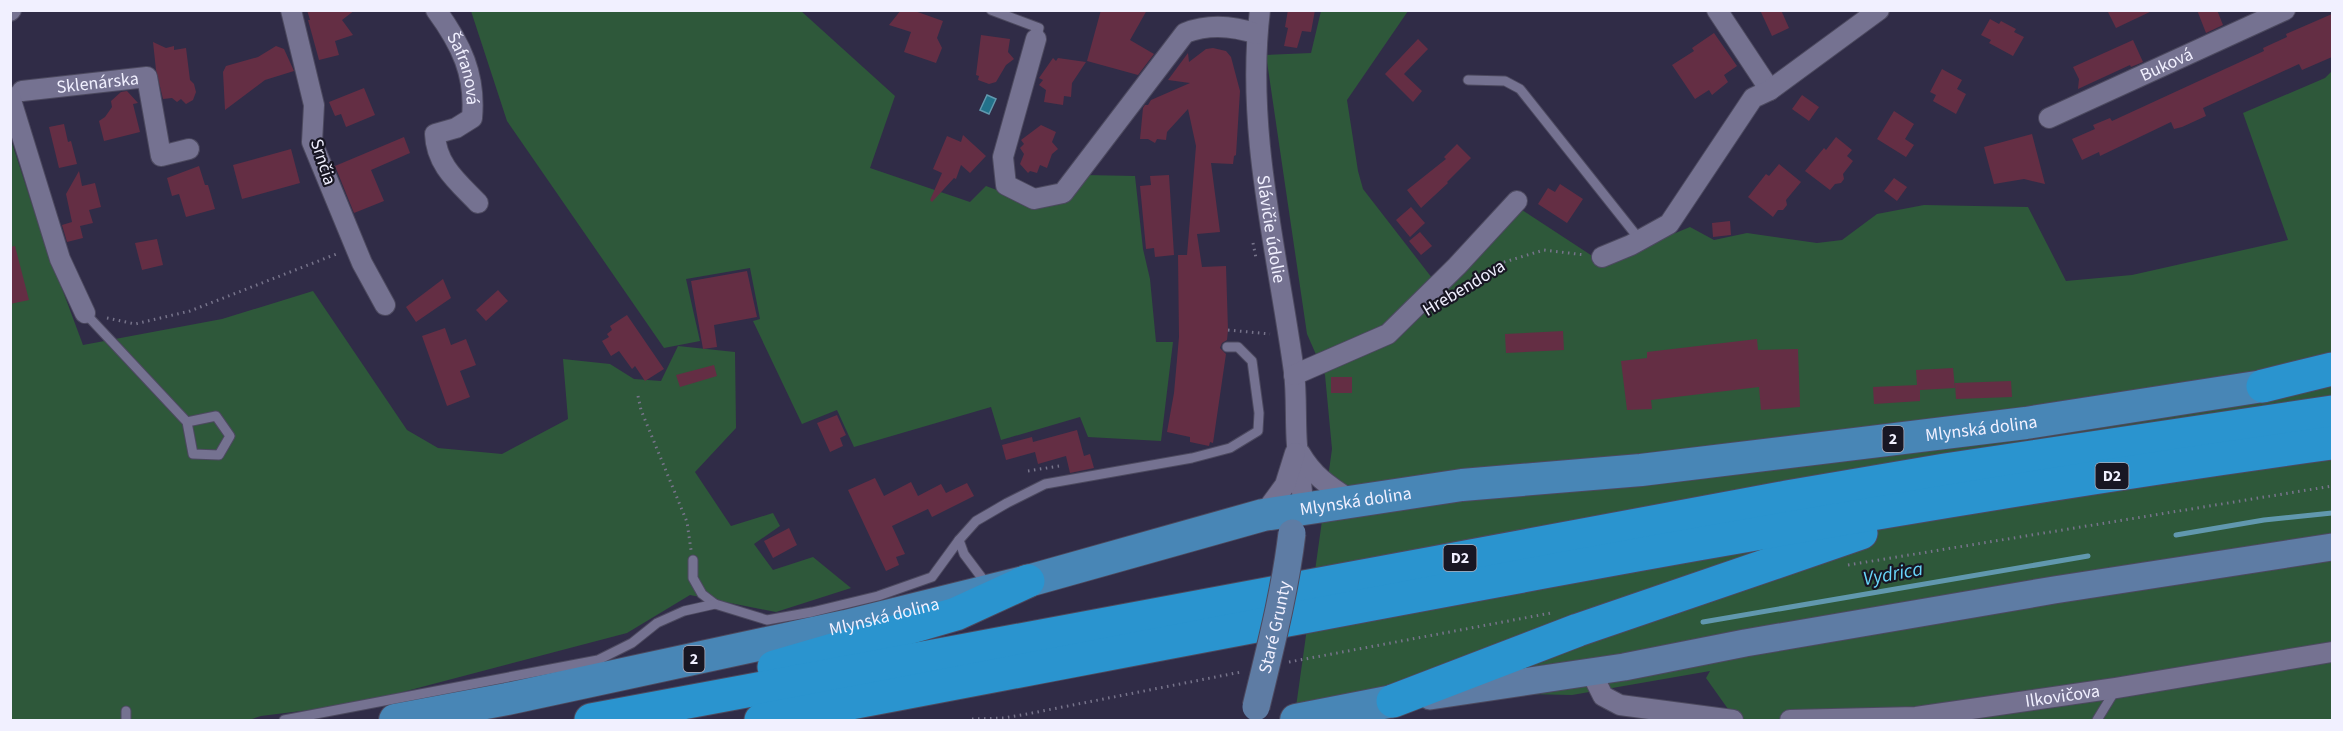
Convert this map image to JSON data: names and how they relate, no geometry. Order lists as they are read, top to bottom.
{
  "streets": {
    "highway": ["D2"],
    "main road": ["Mlynská dolina", "2", "Staré Grunty"],
    "street": [
      "Buková",
      "Šafranová",
      "Sklenárska",
      "Srnčia",
      "Slávičie údolie",
      "Ilkovičova"
    ],
    "path": ["Hrebendova"]
  },
  "crossings": [
    ["Slávičie údolie", "Mlynská dolina"],
    ["Slávičie údolie", "Staré Grunty"],
    ["Mlynská dolina", "Staré Grunty"]
  ],
  "water": ["Vydrica"]
}
